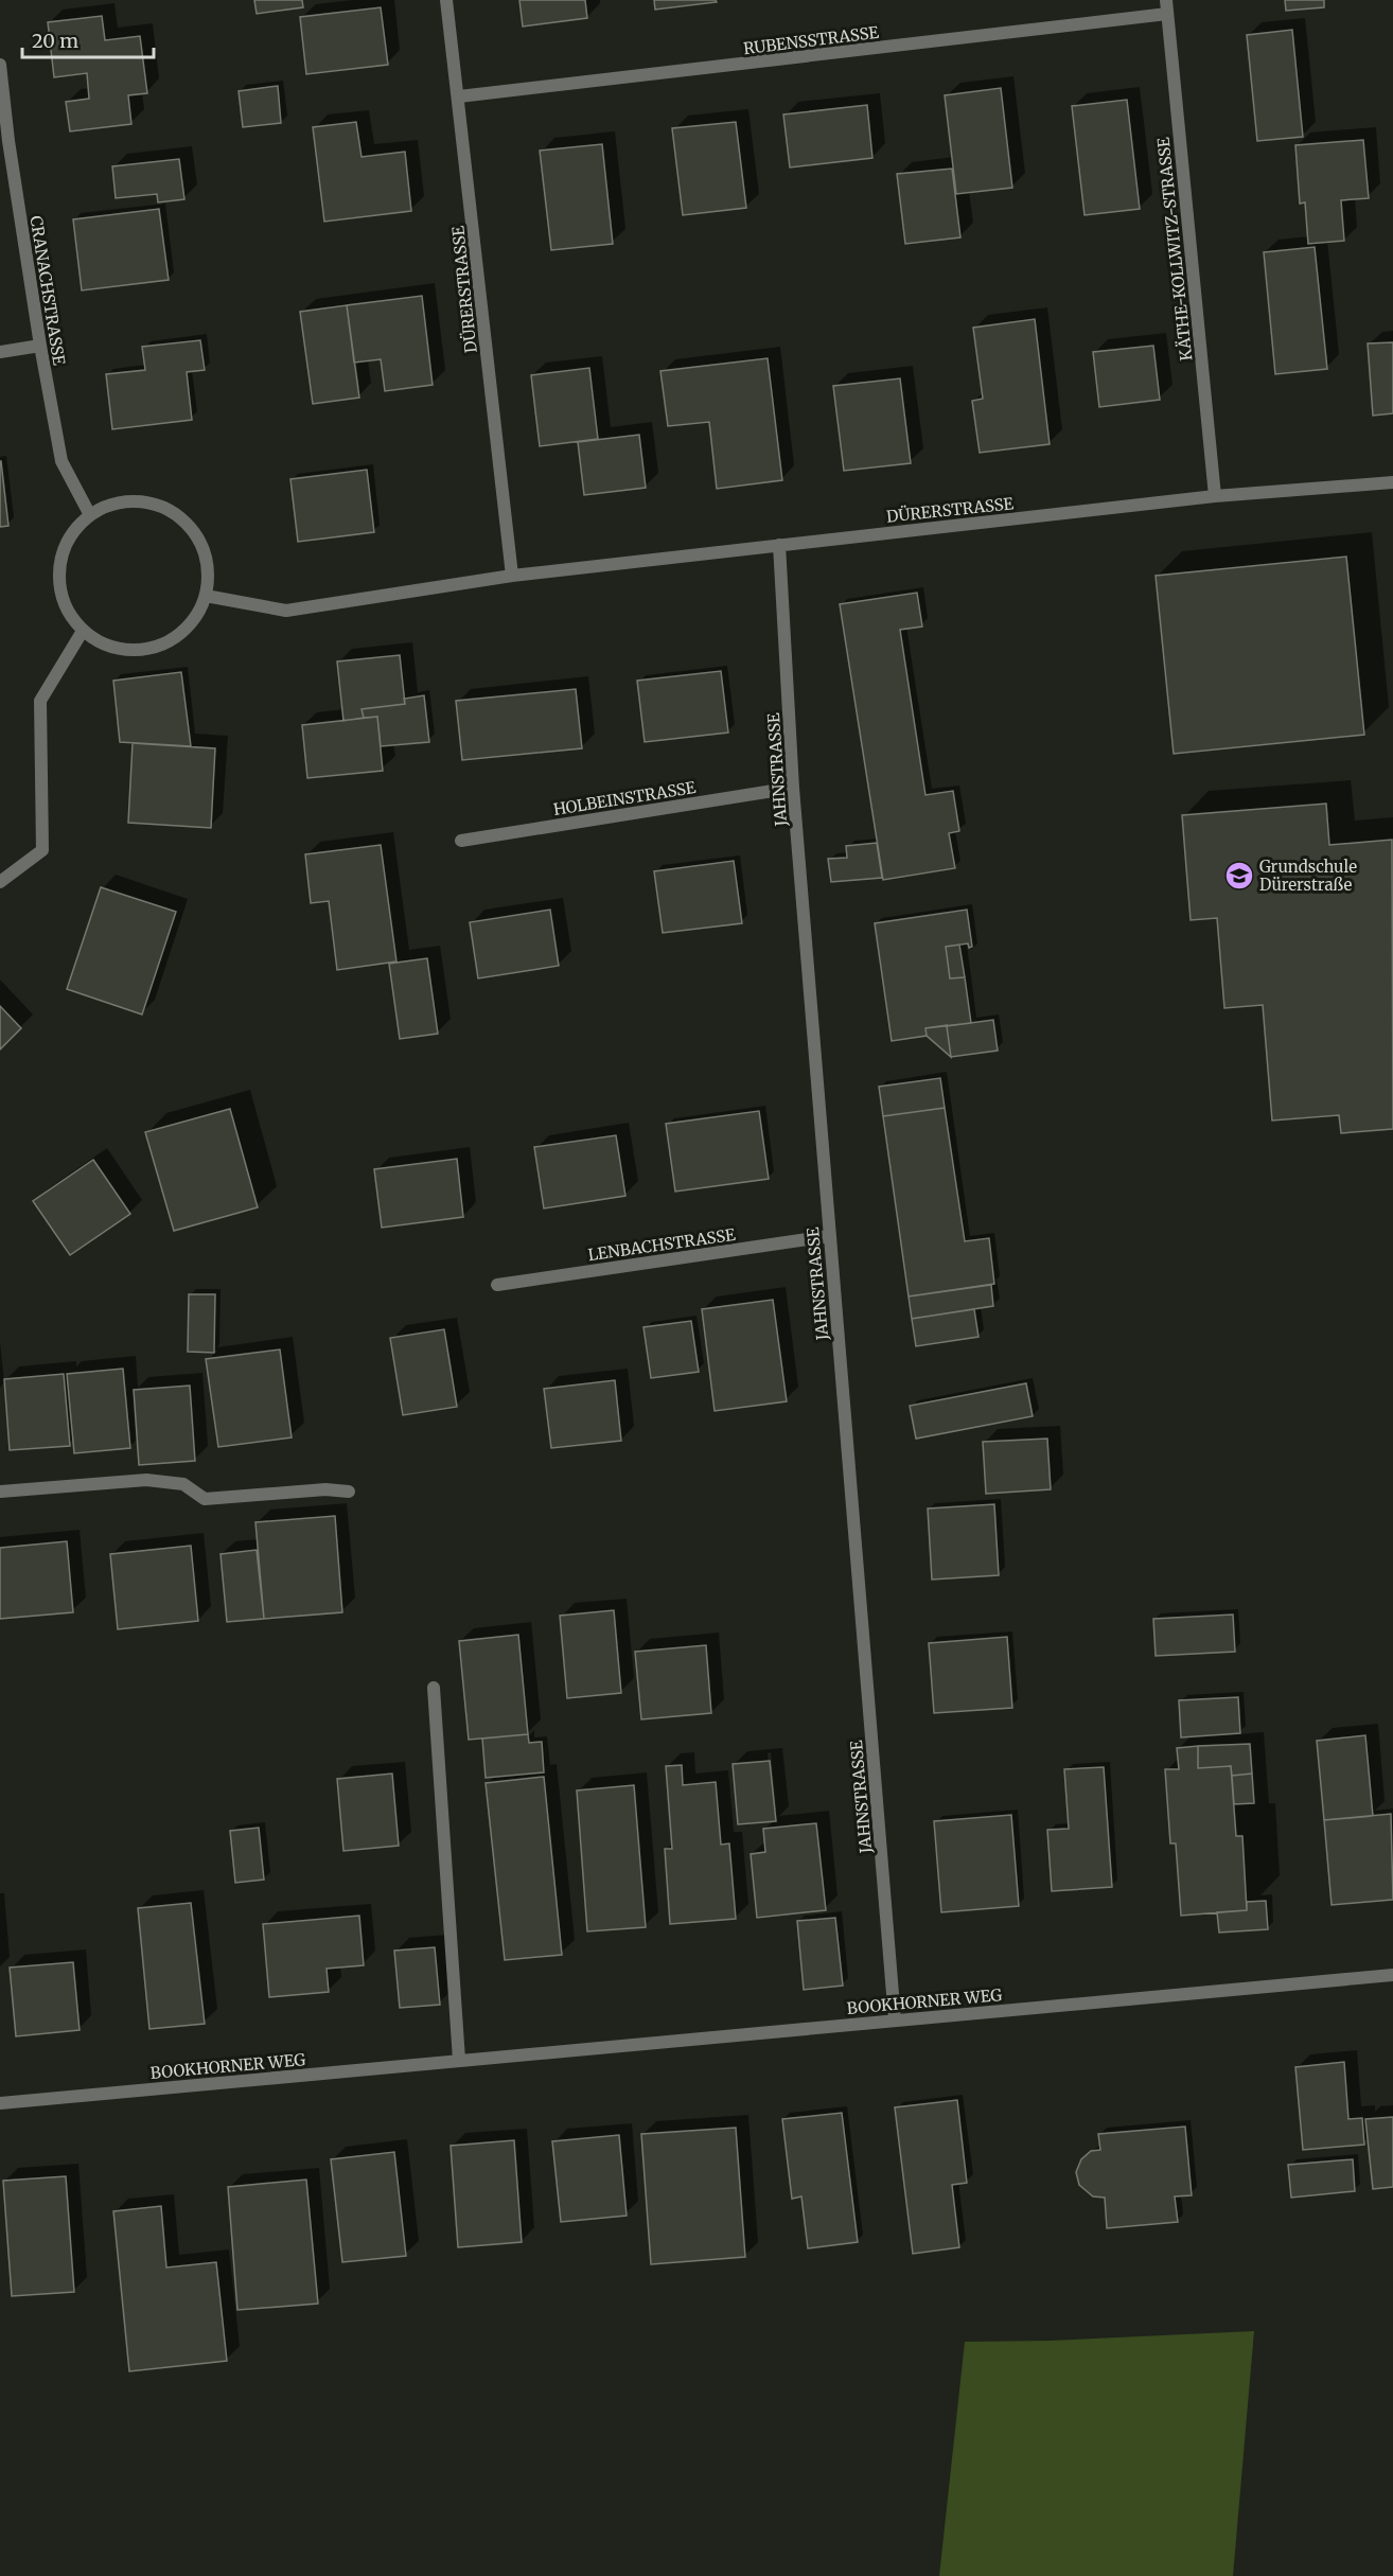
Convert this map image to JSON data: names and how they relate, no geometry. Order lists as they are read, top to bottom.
{
  "streets": {
    "street": [
      "RUBENSSTRASSE",
      "KÄTHE-KOLLWITZ-STRASSE",
      "DÜRERSTRASSE",
      "CRANACHSTRASSE",
      "JAHNSTRASSE",
      "HOLBEINSTRASSE",
      "LENBACHSTRASSE",
      "BOOKHORNER WEG"
    ]
  },
  "crossings": [
    ["RUBENSSTRASSE", "KÄTHE-KOLLWITZ-STRASSE"],
    ["RUBENSSTRASSE", "DÜRERSTRASSE"],
    ["KÄTHE-KOLLWITZ-STRASSE", "DÜRERSTRASSE"],
    ["DÜRERSTRASSE", "CRANACHSTRASSE"],
    ["DÜRERSTRASSE", "JAHNSTRASSE"],
    ["JAHNSTRASSE", "HOLBEINSTRASSE"],
    ["JAHNSTRASSE", "LENBACHSTRASSE"],
    ["JAHNSTRASSE", "BOOKHORNER WEG"]
  ],
  "places": {
    "school or university": ["Grundschule Dürerstraße"]
  },
  "scale_bar": "20 m"
}
